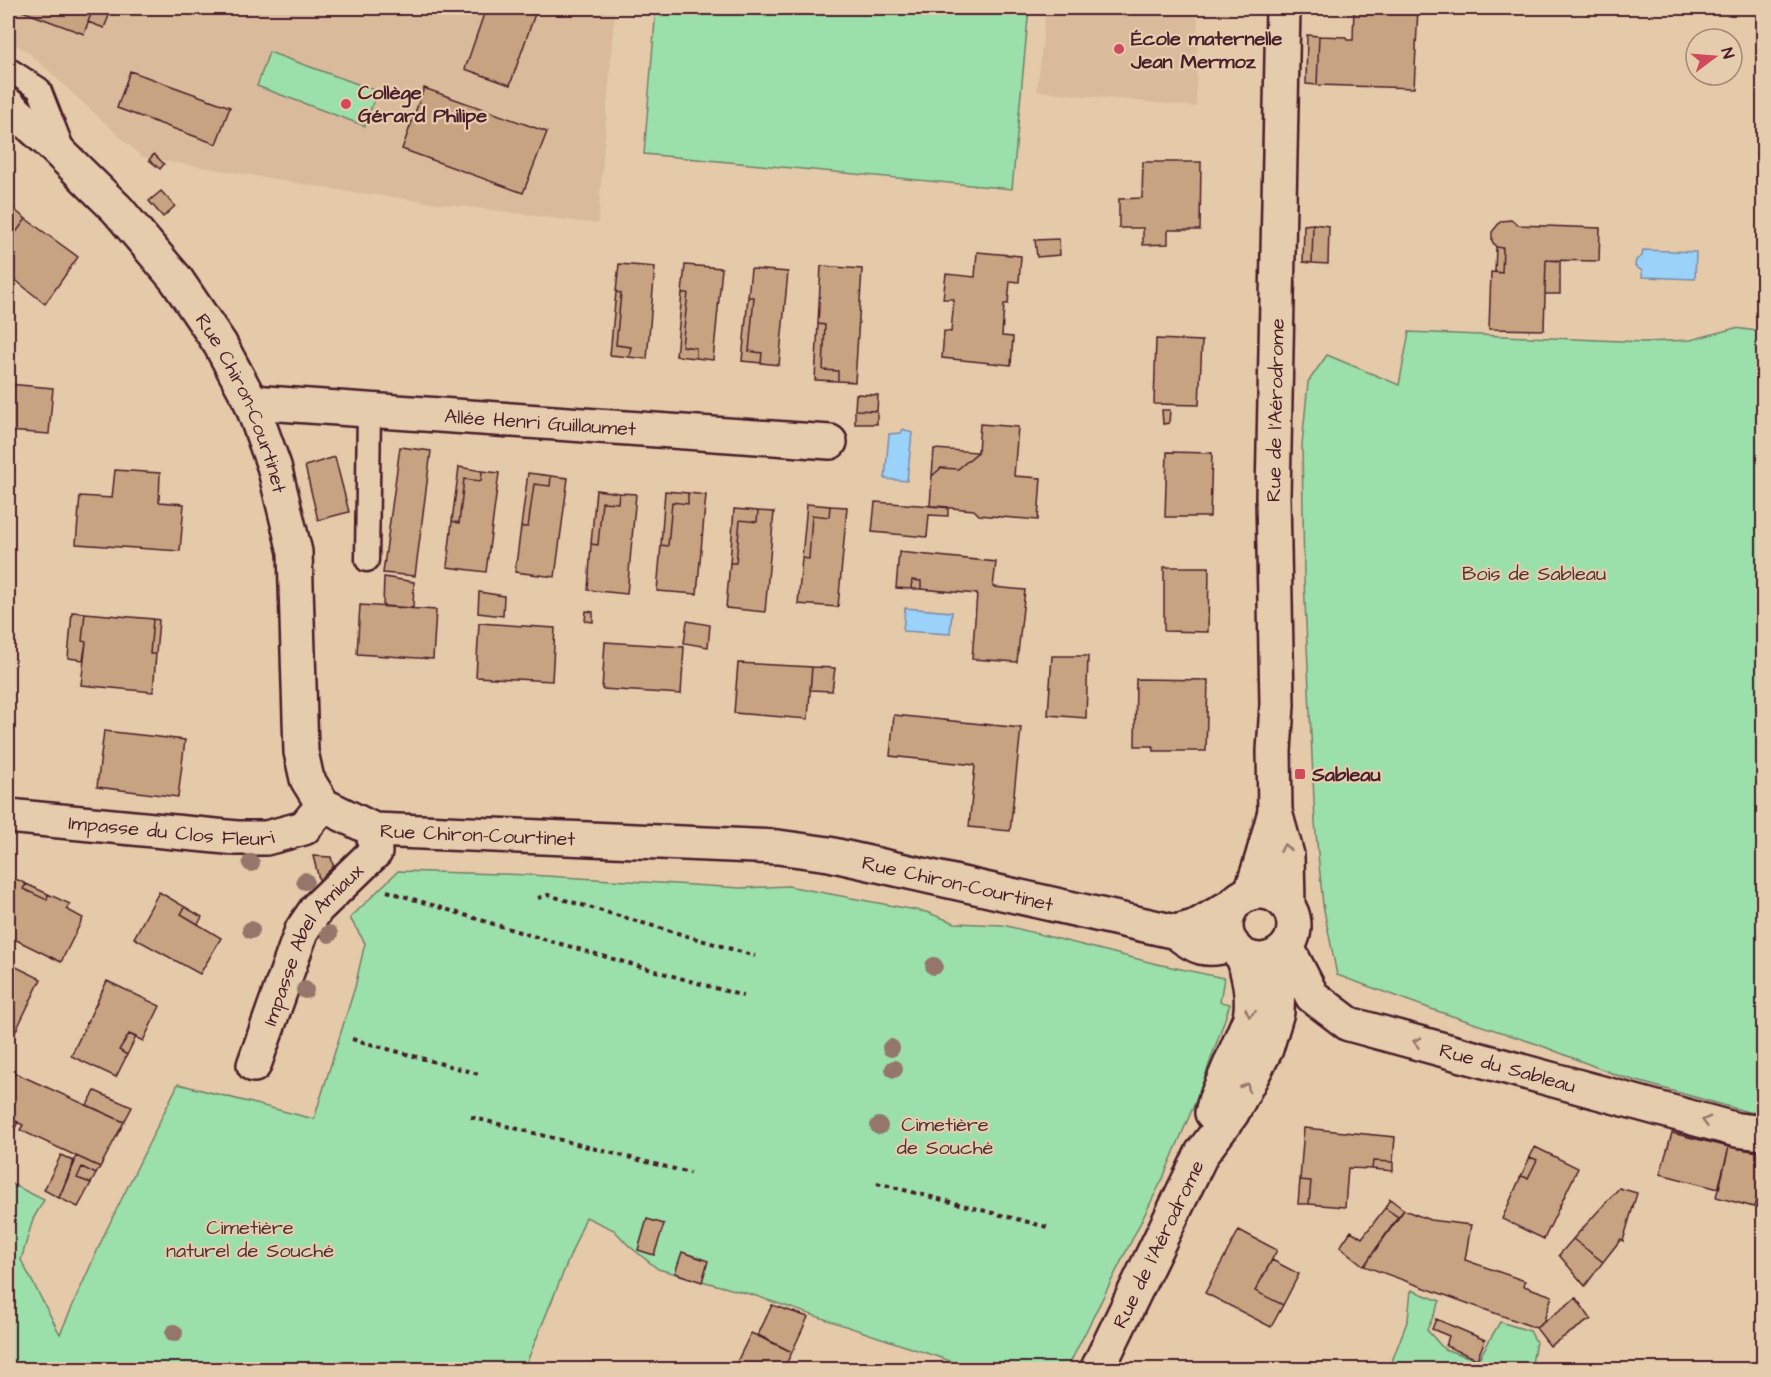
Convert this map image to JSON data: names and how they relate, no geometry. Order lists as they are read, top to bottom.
{
  "streets": {
    "street": [
      "Rue Chiron-Courtinet",
      "Rue de l'Aérodrome",
      "Allée Henri Guillaumet",
      "Impasse du Clos Fleuri",
      "Impasse Abel Amiaux",
      "Rue du Sableau"
    ]
  },
  "crossings": [
    ["Rue Chiron-Courtinet", "Rue de l'Aérodrome"],
    ["Rue Chiron-Courtinet", "Allée Henri Guillaumet"],
    ["Rue Chiron-Courtinet", "Impasse du Clos Fleuri"],
    ["Rue Chiron-Courtinet", "Impasse Abel Amiaux"],
    ["Rue Chiron-Courtinet", "Rue du Sableau"],
    ["Rue de l'Aérodrome", "Rue du Sableau"]
  ],
  "one_way": ["Rue du Sableau"],
  "parks": ["Bois de Sableau", "Cimetière de Souché", "Cimetière naturel de Souché"],
  "places": {
    "other": ["École maternelle Jean Mermoz", "Collège Gérard Philipe"],
    "transit": ["Sableau"]
  },
  "north": "right"
}
